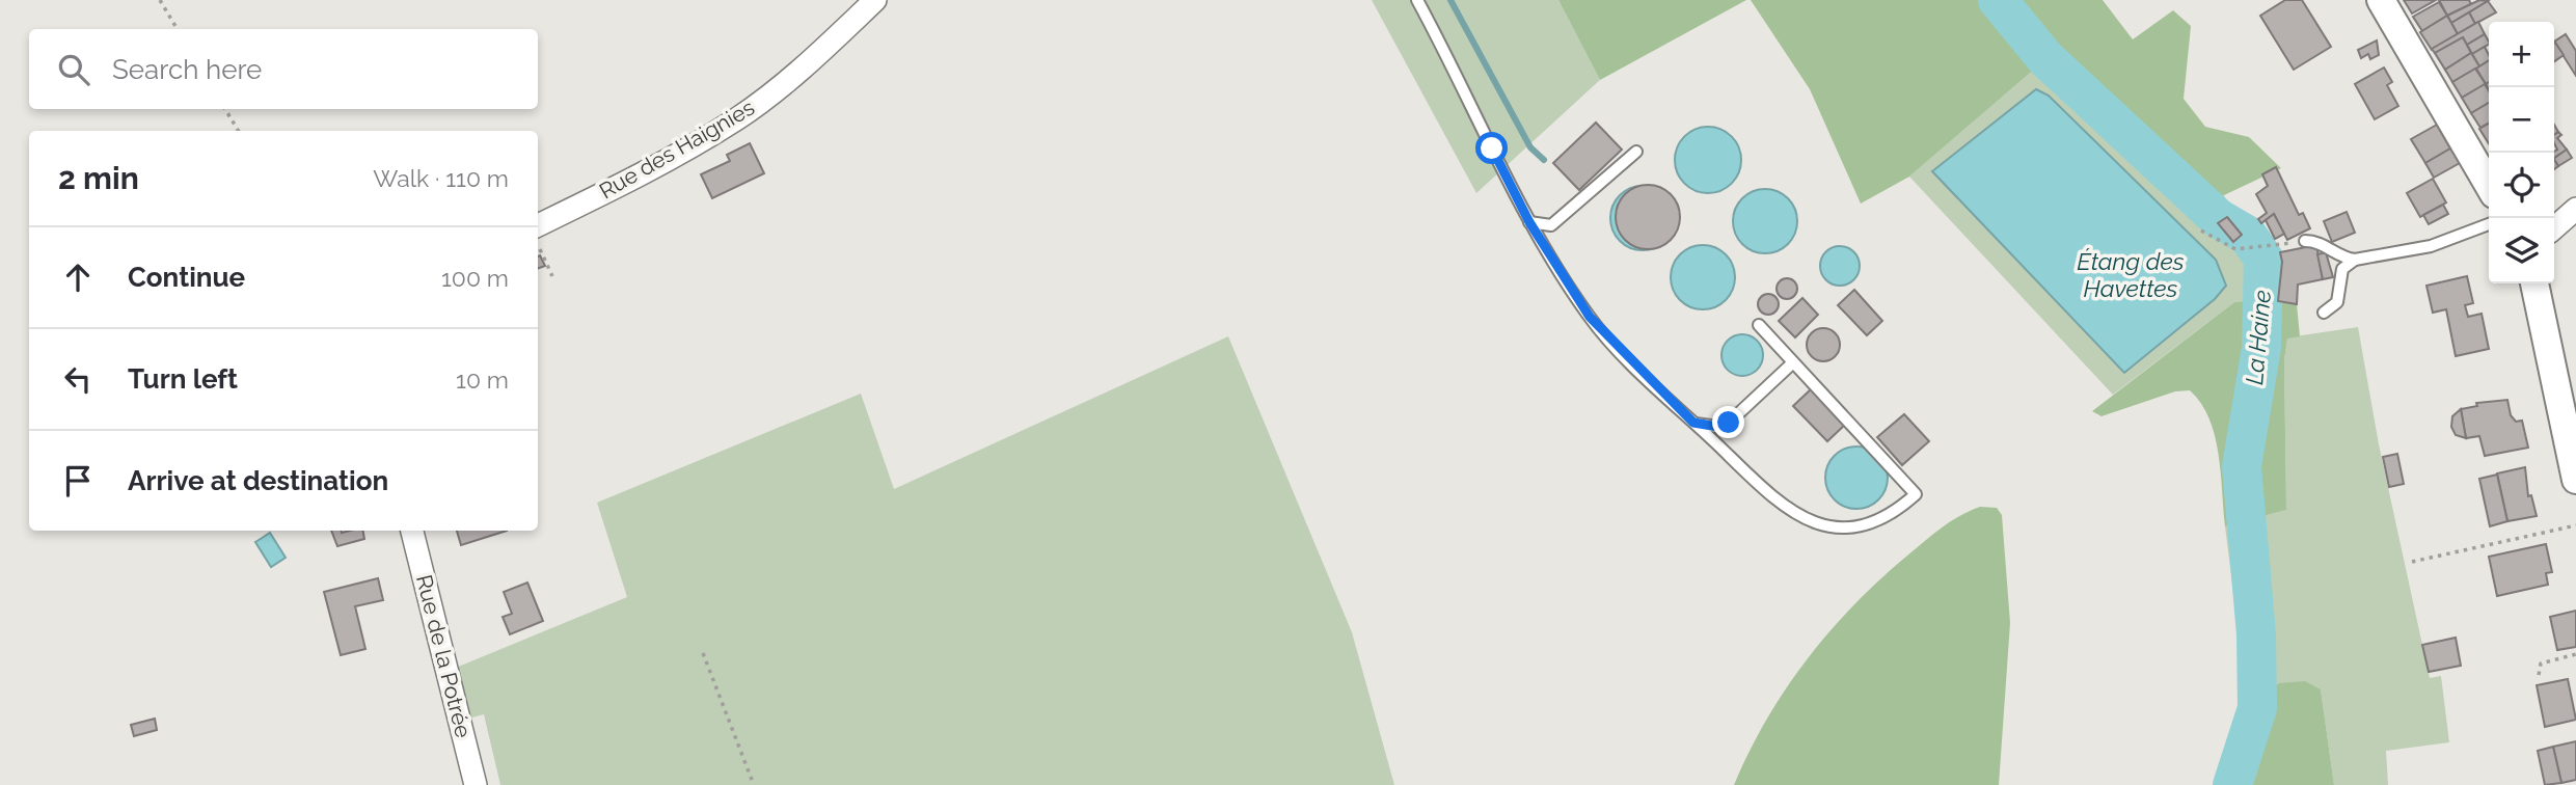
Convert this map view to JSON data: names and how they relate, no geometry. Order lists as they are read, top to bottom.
{
  "streets": {
    "street": ["Rue des Haignies", "Rue de la Potrée"]
  },
  "water": ["Étang des Havettes", "La Haine"],
  "page": {
    "map_buttons": ["+", "−"],
    "search": "Search here",
    "heading": ["2 min", "Walk · 110 m"],
    "list": [
      ["Continue", "100 m"],
      ["Turn left", "10 m"],
      "Arrive at destination"
    ]
  }
}
